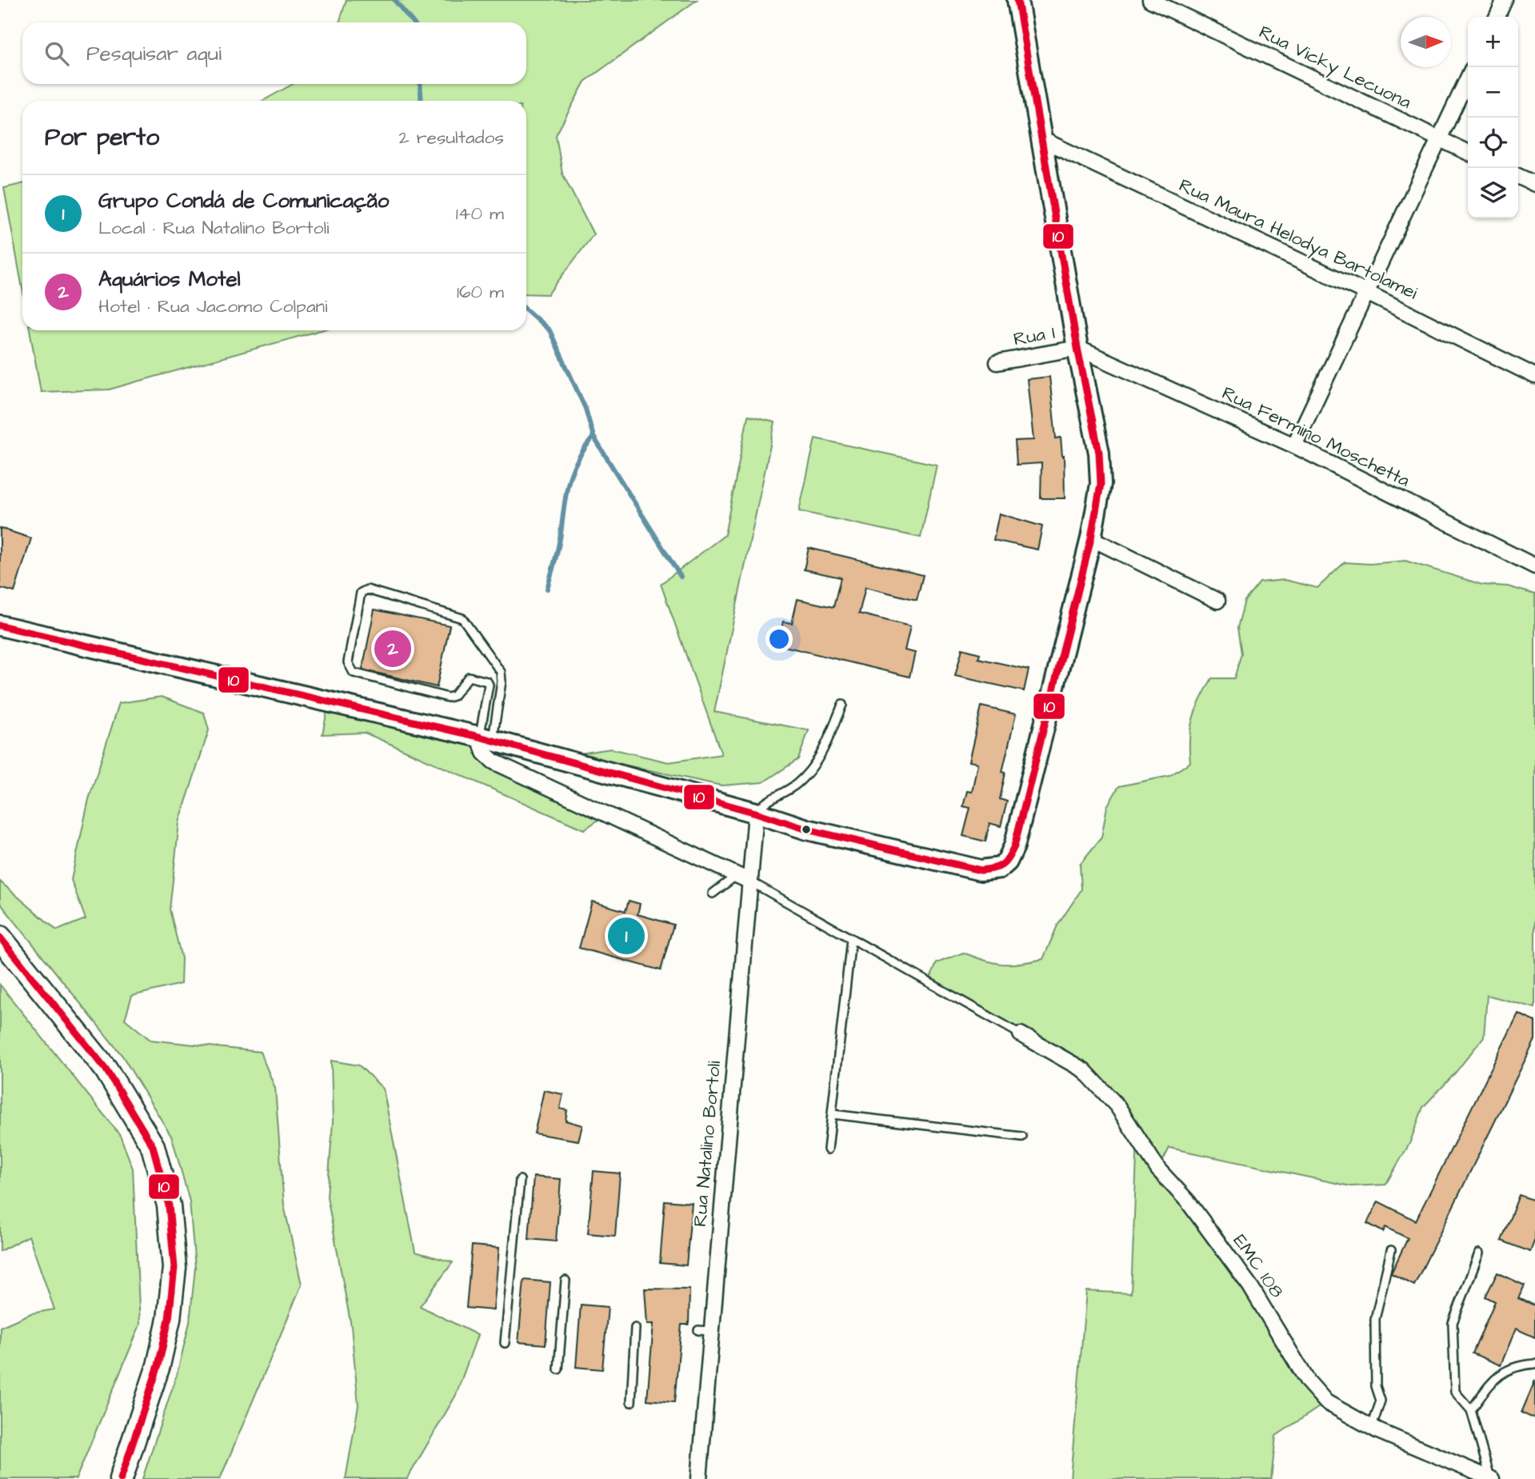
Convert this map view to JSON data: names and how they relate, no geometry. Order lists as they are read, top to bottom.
{
  "streets": {
    "street": [
      "Rua Vicky Lecuona",
      "Rua Maura Helodya Bartolamei",
      "Rua I",
      "Rua Fermino Moschetta",
      "Rua Natalino Bortoli",
      "EMC 108"
    ]
  },
  "crossings": [
    ["Rua I", "Rua Fermino Moschetta"]
  ],
  "lines": ["transit line 10"],
  "north": "right",
  "page": {
    "map_buttons": ["+", "−"],
    "search": "Pesquisar aqui",
    "heading": ["Por perto", "2 resultados"],
    "list": [
      {
        "mark": "1",
        "name": "Grupo Condá de Comunicação",
        "note": "Local · Rua Natalino Bortoli",
        "value": "140 m"
      },
      {
        "mark": "2",
        "name": "Aquários Motel",
        "note": "Hotel · Rua Jacomo Colpani",
        "value": "160 m"
      }
    ],
    "pins": ["2", "1"]
  }
}
